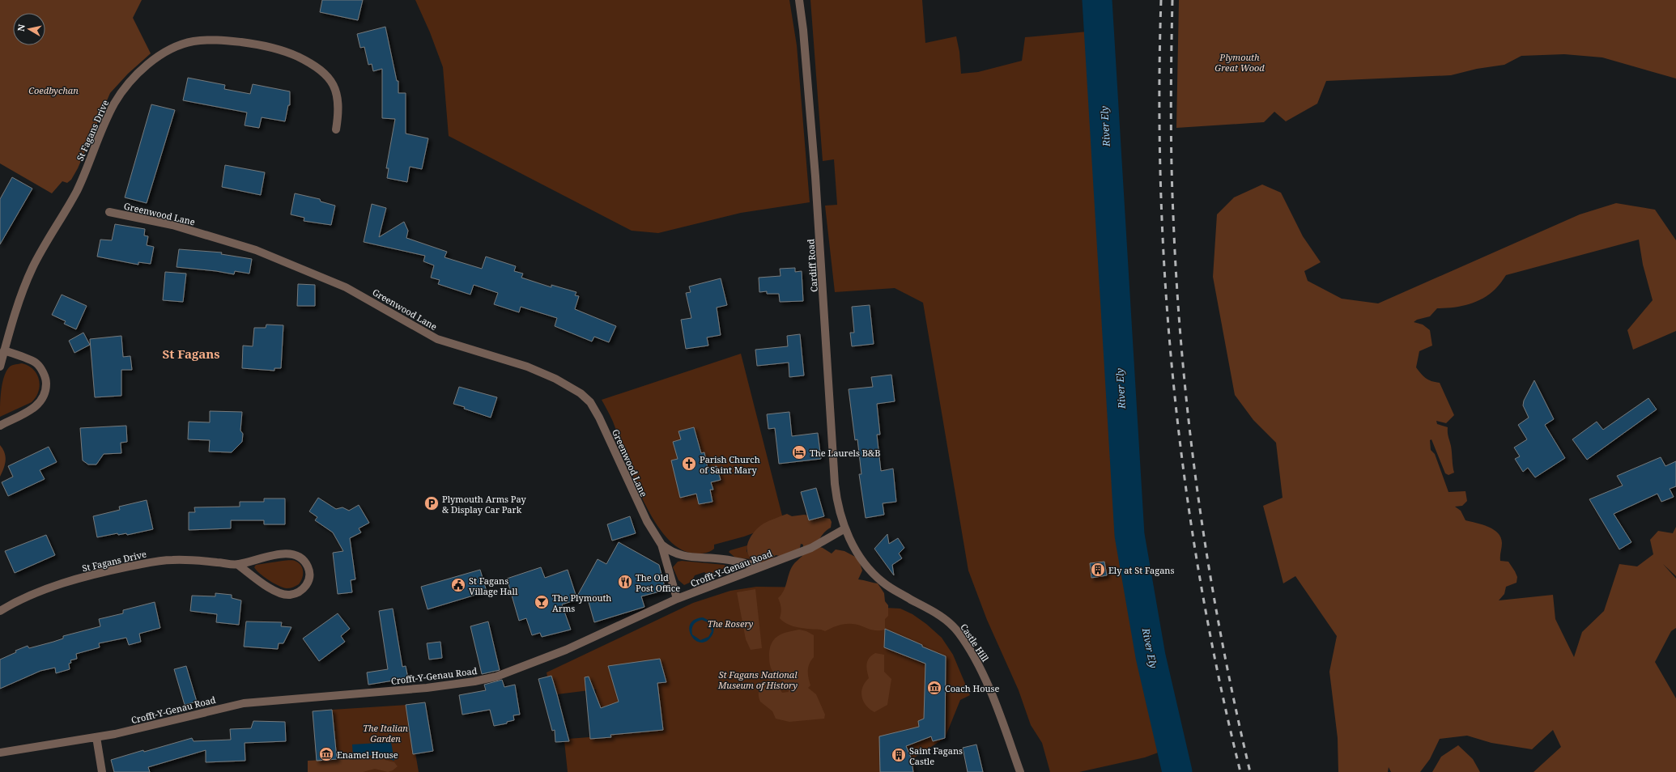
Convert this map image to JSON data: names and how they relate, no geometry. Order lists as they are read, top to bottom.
{
  "streets": {
    "street": [
      "St Fagans Drive",
      "Greenwood Lane",
      "Cardiff Road",
      "Crofft-Y-Genau Road",
      "Castle Hill"
    ]
  },
  "crossings": [
    ["Greenwood Lane", "Crofft-Y-Genau Road"],
    ["Cardiff Road", "Crofft-Y-Genau Road"],
    ["Cardiff Road", "Castle Hill"],
    ["Crofft-Y-Genau Road", "Castle Hill"]
  ],
  "districts": ["St Fagans"],
  "water": ["River Ely"],
  "parks": [
    "Plymouth Great Wood",
    "Coedbychan",
    "The Rosery",
    "St Fagans National Museum of History",
    "The Italian Garden"
  ],
  "places": {
    "hotel": ["The Laurels B&B"],
    "church": ["Parish Church of Saint Mary"],
    "parking": ["Plymouth Arms Pay & Display Car Park"],
    "building": ["Ely at St Fagans", "Saint Fagans Castle"],
    "restaurant": ["The Old Post Office"],
    "public building": ["St Fagans Village Hall"],
    "bar": ["The Plymouth Arms"],
    "museum": ["Coach House", "Enamel House"]
  },
  "north": "left"
}
